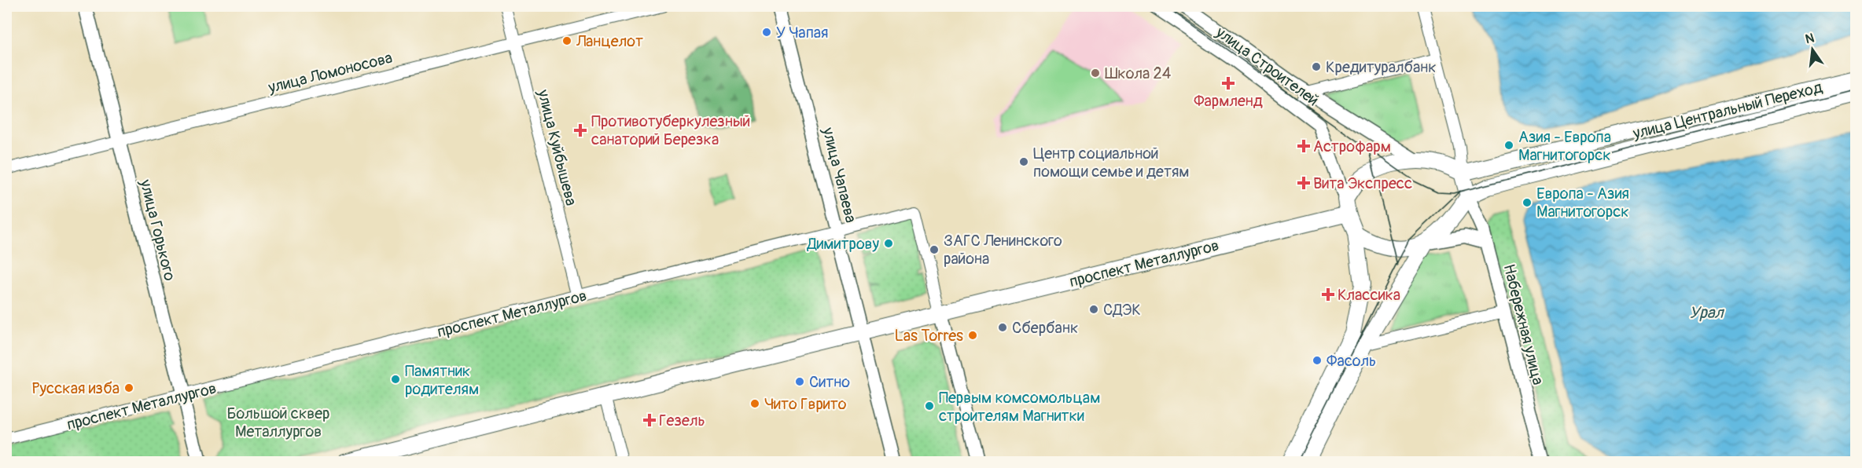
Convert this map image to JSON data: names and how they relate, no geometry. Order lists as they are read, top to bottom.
{
  "streets": {
    "main road": ["улица Центральный Переход", "проспект Металлургов"],
    "street": [
      "улица Строителей",
      "улица Ломоносова",
      "улица Куйбышева",
      "улица Чапаева",
      "улица Горького",
      "Набережная улица"
    ]
  },
  "crossings": [
    ["улица Строителей", "улица Центральный Переход"],
    ["улица Строителей", "проспект Металлургов"],
    ["улица Строителей", "Набережная улица"],
    ["улица Ломоносова", "улица Куйбышева"],
    ["улица Ломоносова", "улица Горького"],
    ["улица Центральный Переход", "проспект Металлургов"],
    ["улица Центральный Переход", "Набережная улица"],
    ["улица Куйбышева", "проспект Металлургов"],
    ["улица Чапаева", "проспект Металлургов"],
    ["улица Горького", "проспект Металлургов"],
    ["проспект Металлургов", "Набережная улица"]
  ],
  "water": ["Урал"],
  "parks": ["Большой сквер Металлургов"],
  "places": {
    "other": [
      "У Чапая",
      "Ланцелот",
      "Кредитуралбанк",
      "Школа 24",
      "Азия - Европа Магнитогорск",
      "Центр социальной помощи семье и детям",
      "Европа - Азия Магнитогорск",
      "Димитрову",
      "ЗАГС Ленинского района",
      "СДЭК",
      "Сбербанк",
      "Las Torres",
      "Фасоль",
      "Памятник родителям",
      "Ситно",
      "Русская изба",
      "Чито Гврито",
      "Первым комсомольцам строителям Магнитки"
    ],
    "health": [
      "Фармленд",
      "Противотуберкулезный санаторий Березка",
      "Астрофарм",
      "Вита Экспресс",
      "Классика",
      "Гезель"
    ]
  },
  "north": "top"
}
